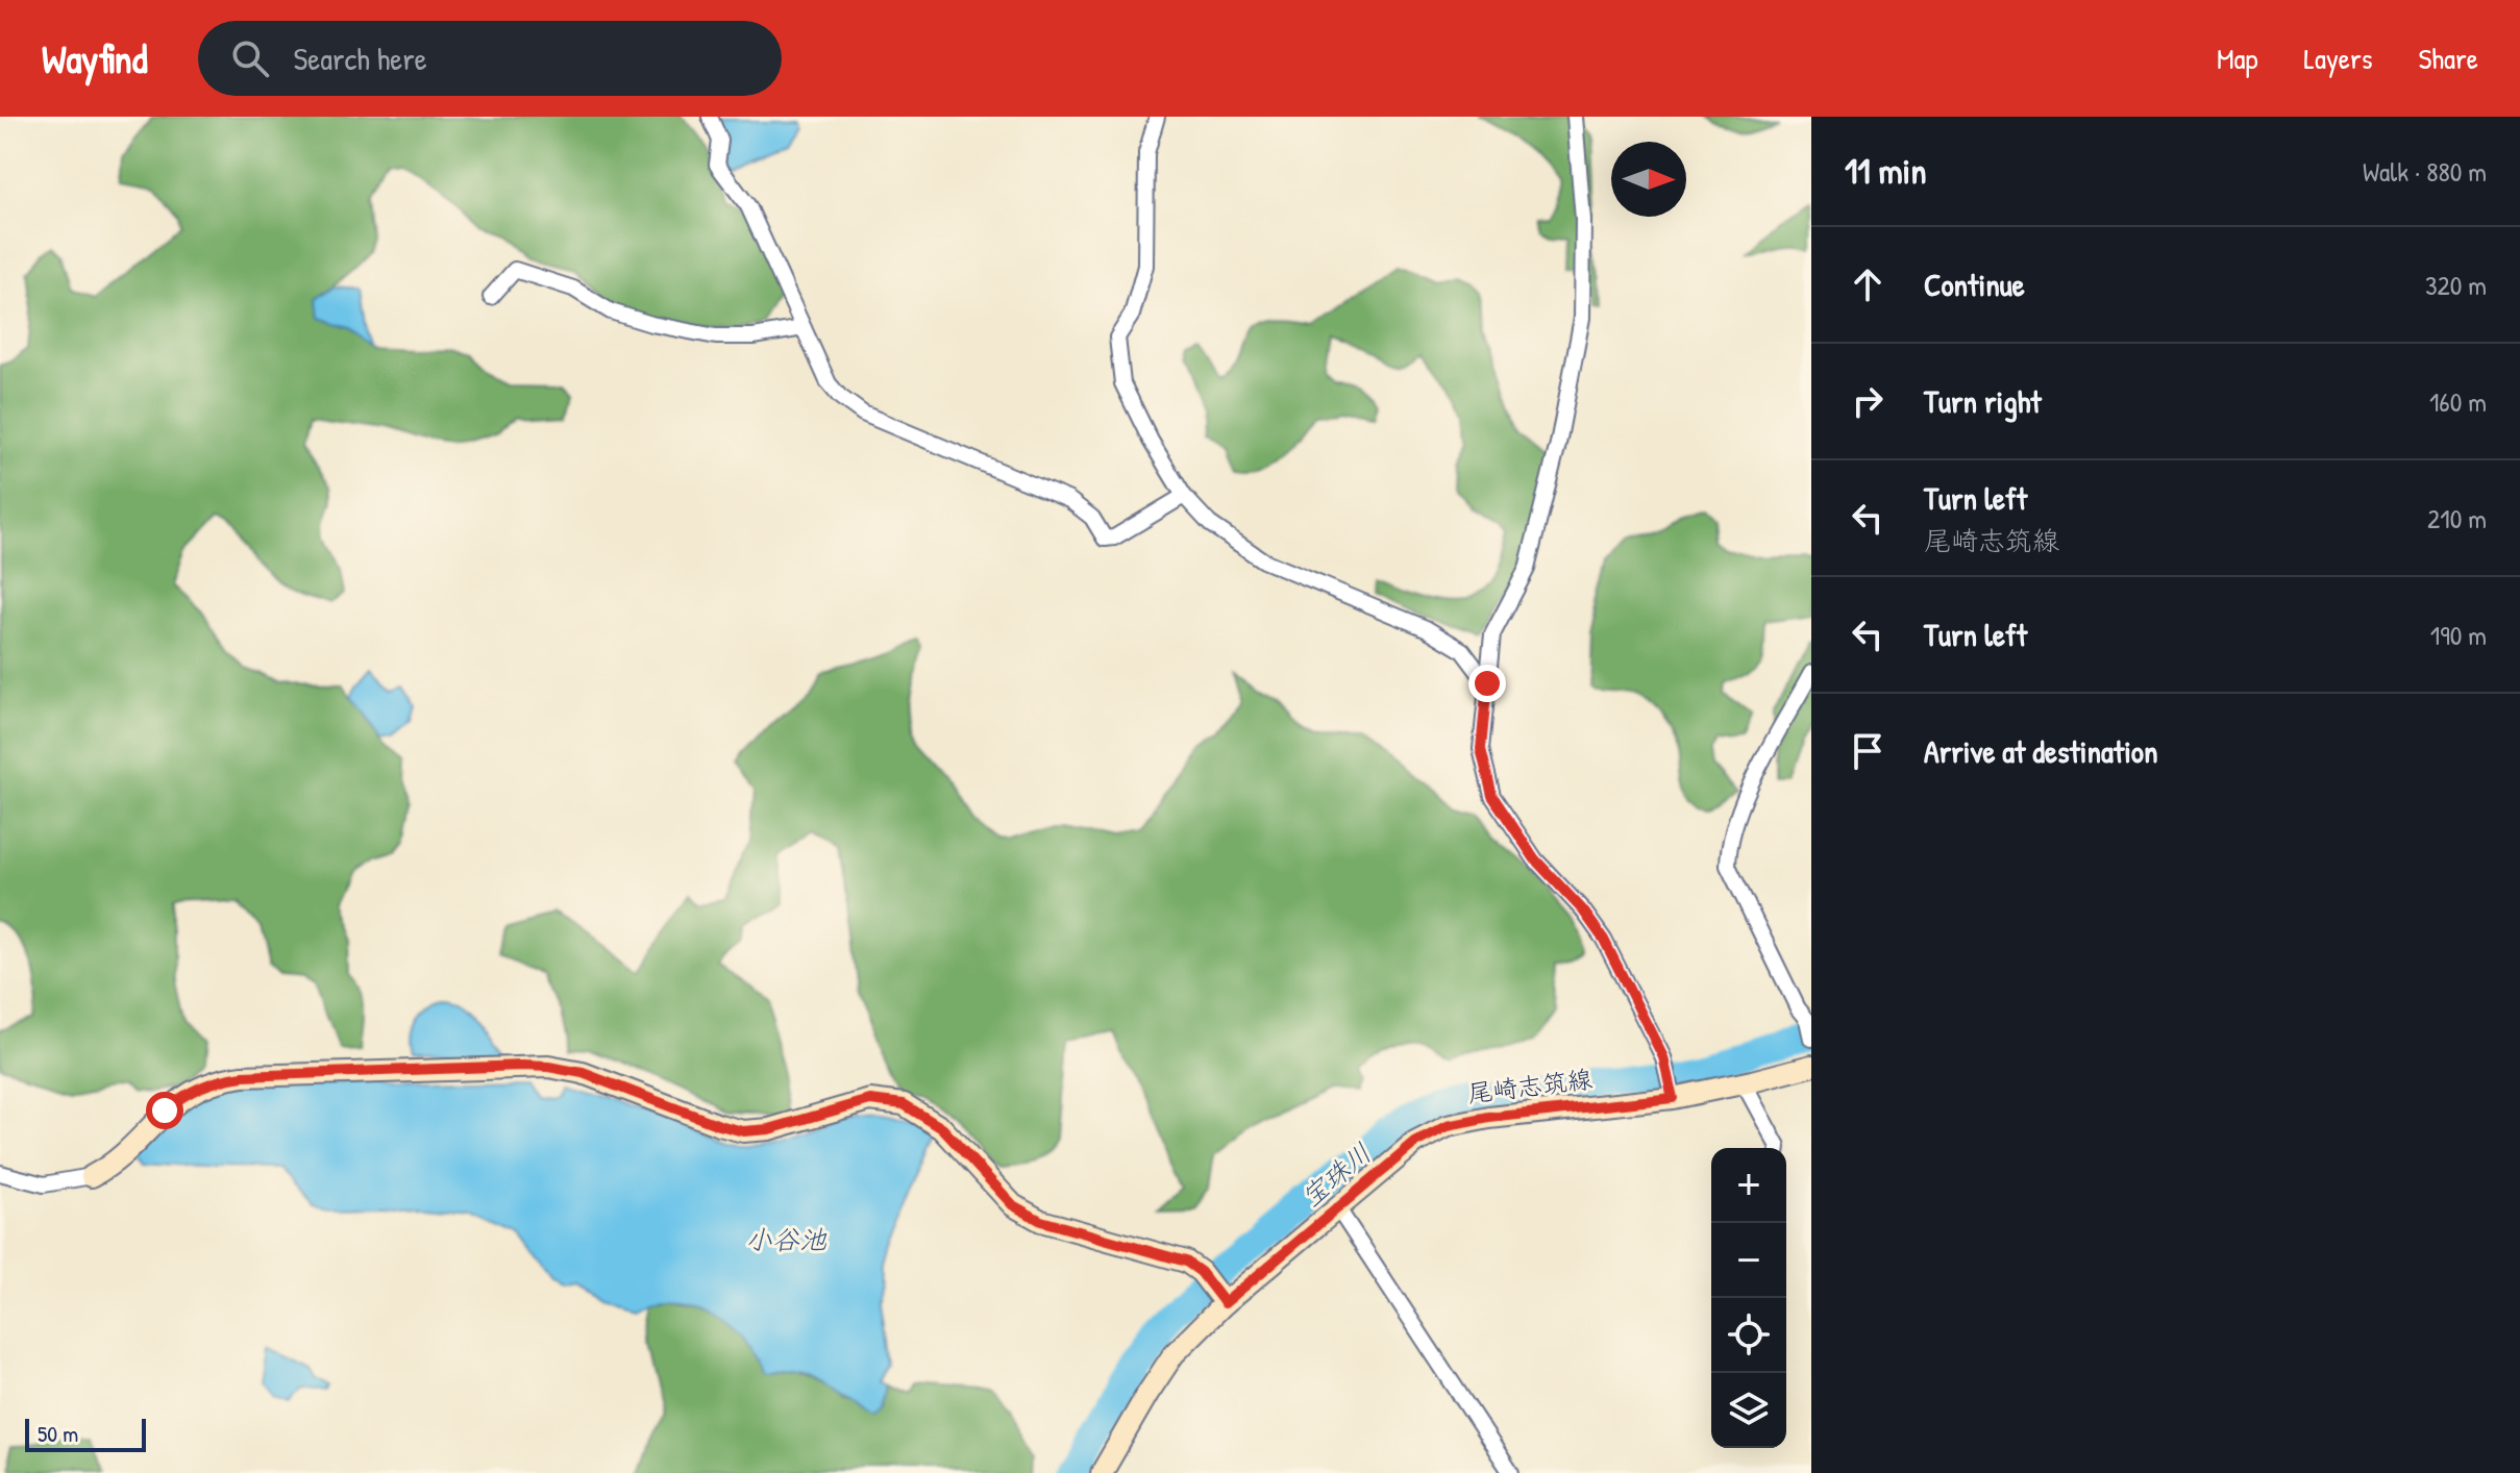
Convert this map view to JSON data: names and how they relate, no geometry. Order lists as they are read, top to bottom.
{
  "streets": {
    "street": ["尾崎志筑線"]
  },
  "water": ["宝珠川", "小谷池"],
  "scale_bar": "50 m",
  "north": "right",
  "page": {
    "header": "Wayfind",
    "search": "Search here",
    "nav": ["Map", "Layers", "Share"],
    "heading": ["11 min", "Walk · 880 m"],
    "list": [
      ["Continue", "320 m"],
      ["Turn right", "160 m"],
      ["Turn left", "尾崎志筑線", "210 m"],
      ["Turn left", "190 m"],
      "Arrive at destination"
    ],
    "map_buttons": ["+", "−"],
    "scale": "50 m"
  }
}
